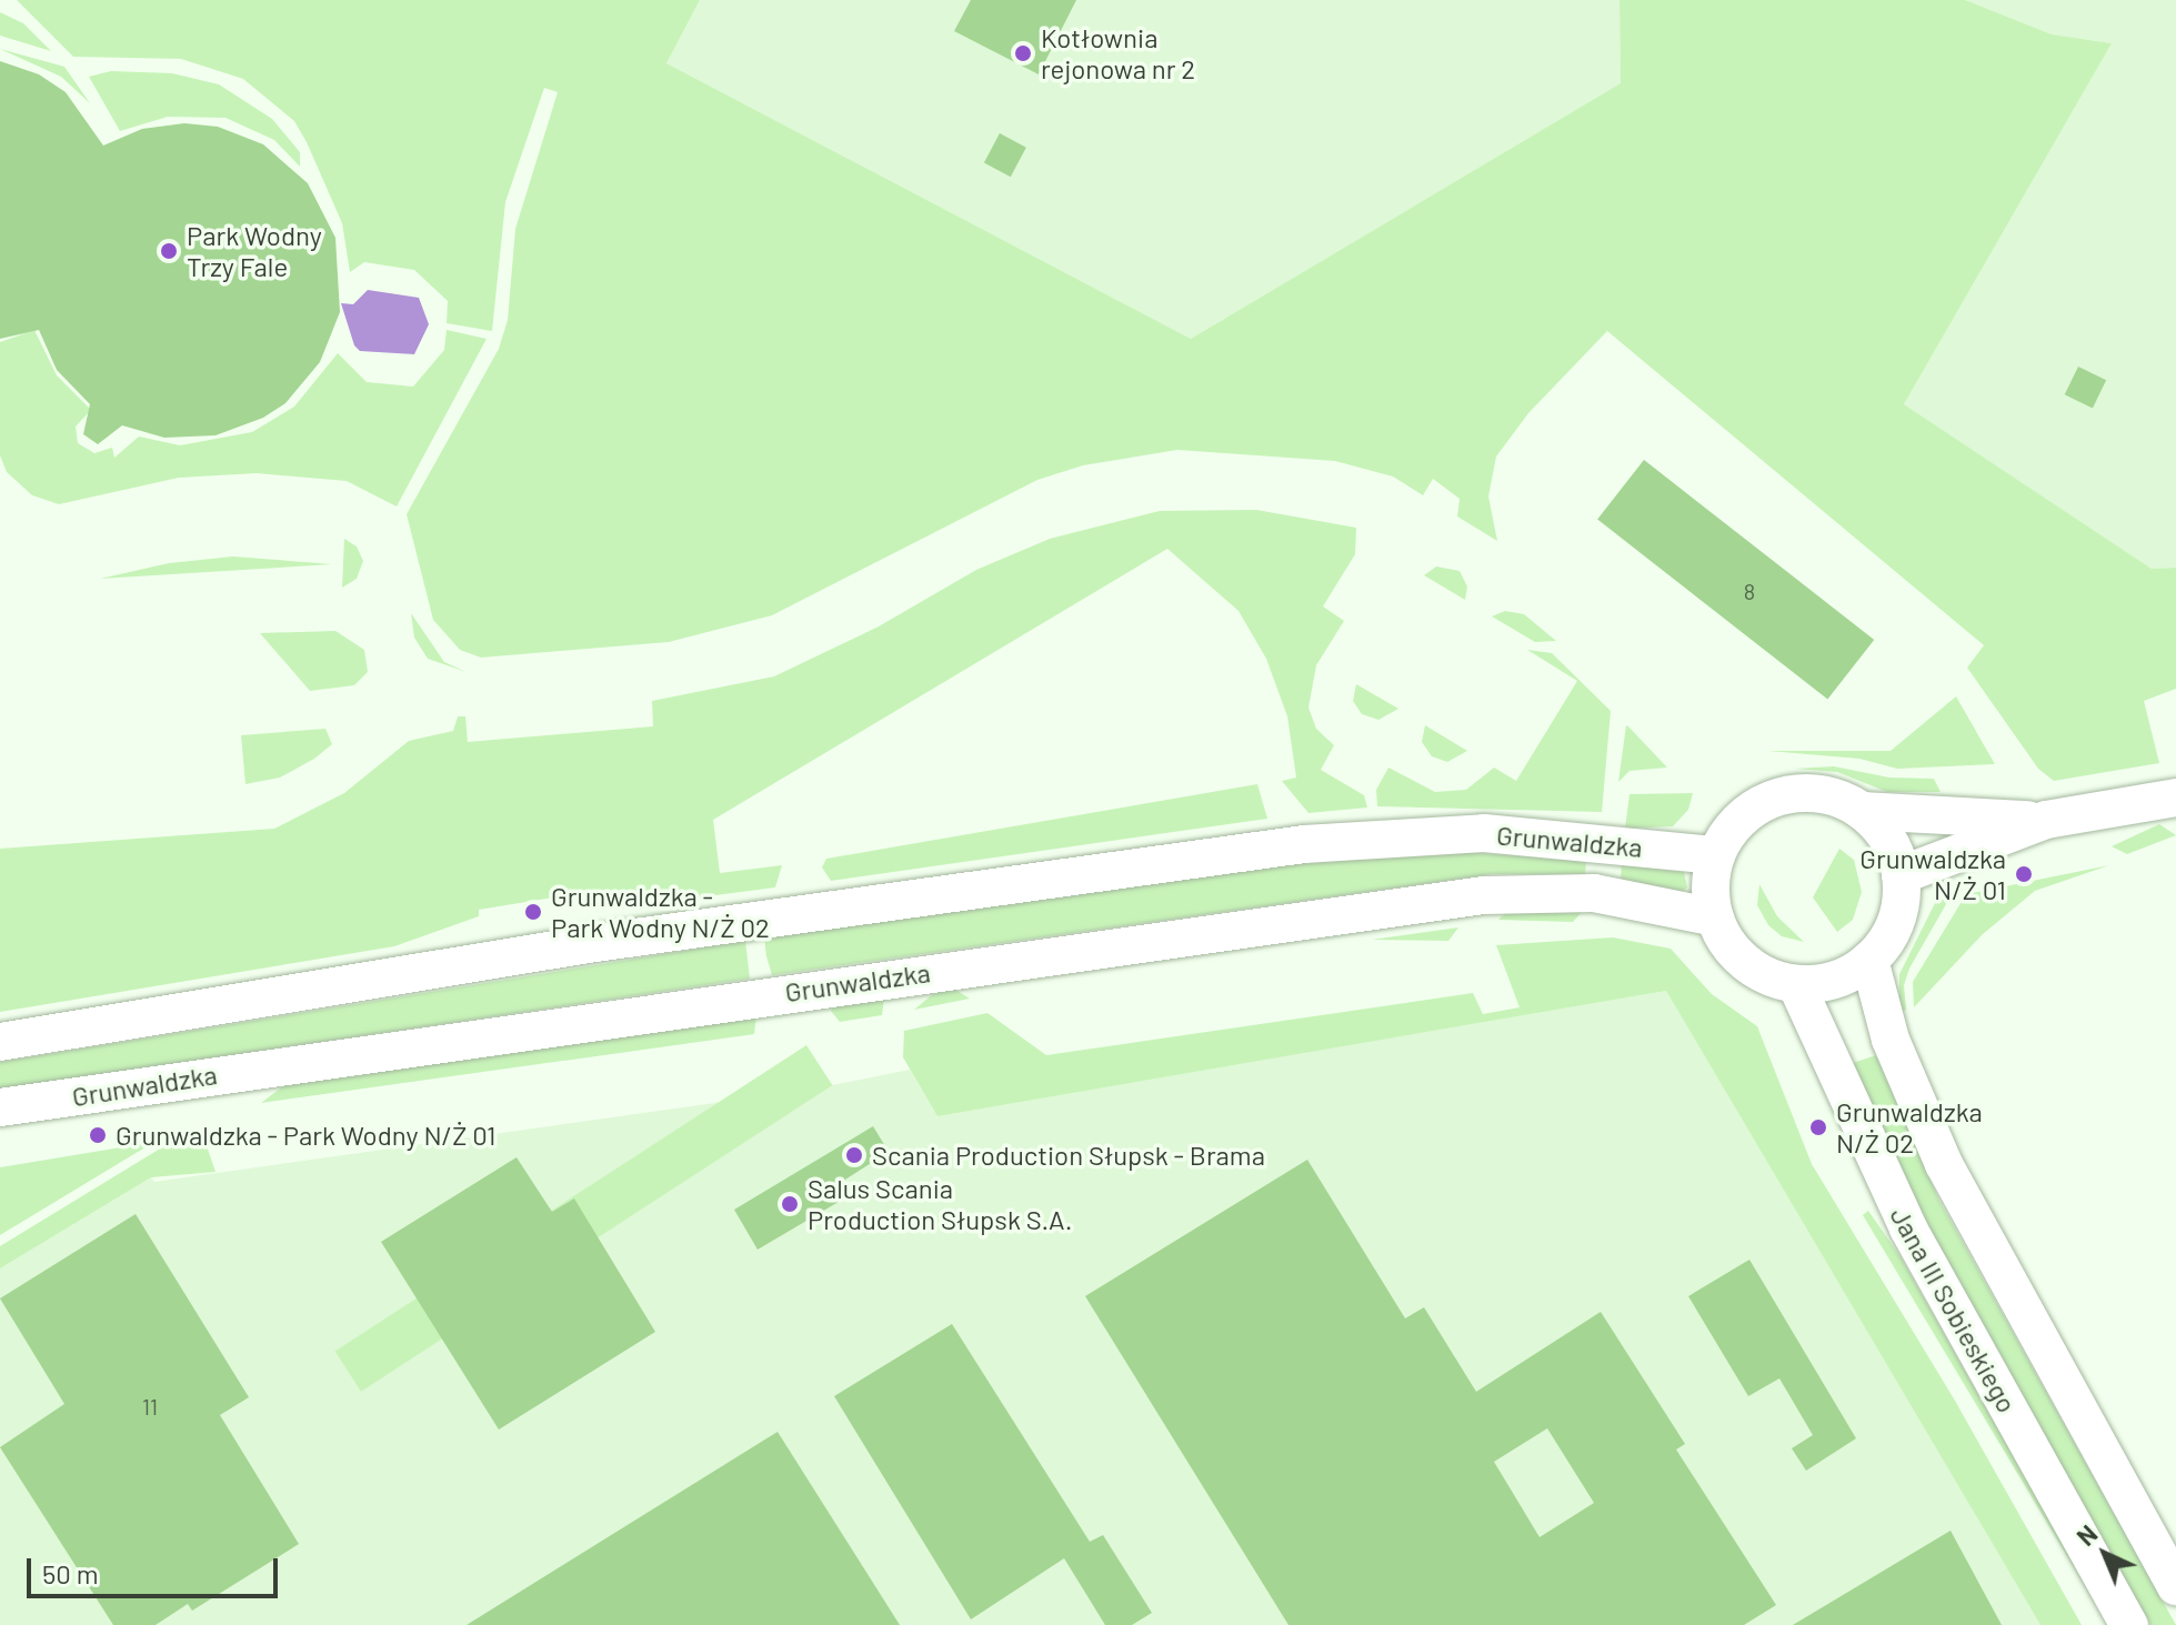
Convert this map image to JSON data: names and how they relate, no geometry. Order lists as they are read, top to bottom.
{
  "streets": {
    "street": ["Grunwaldzka", "Jana III Sobieskiego"]
  },
  "crossings": [
    ["Grunwaldzka", "Jana III Sobieskiego"]
  ],
  "places": [
    "Kotłownia rejonowa nr 2",
    "Park Wodny Trzy Fale",
    "Grunwaldzka N/Ż 01",
    "Grunwaldzka - Park Wodny N/Ż 02",
    "Grunwaldzka N/Ż 02",
    "Grunwaldzka - Park Wodny N/Ż 01",
    "Scania Production Słupsk - Brama",
    "Salus Scania Production Słupsk S.A."
  ],
  "house_numbers": ["8", "11"],
  "scale_bar": "50 m",
  "north": "top left"
}
